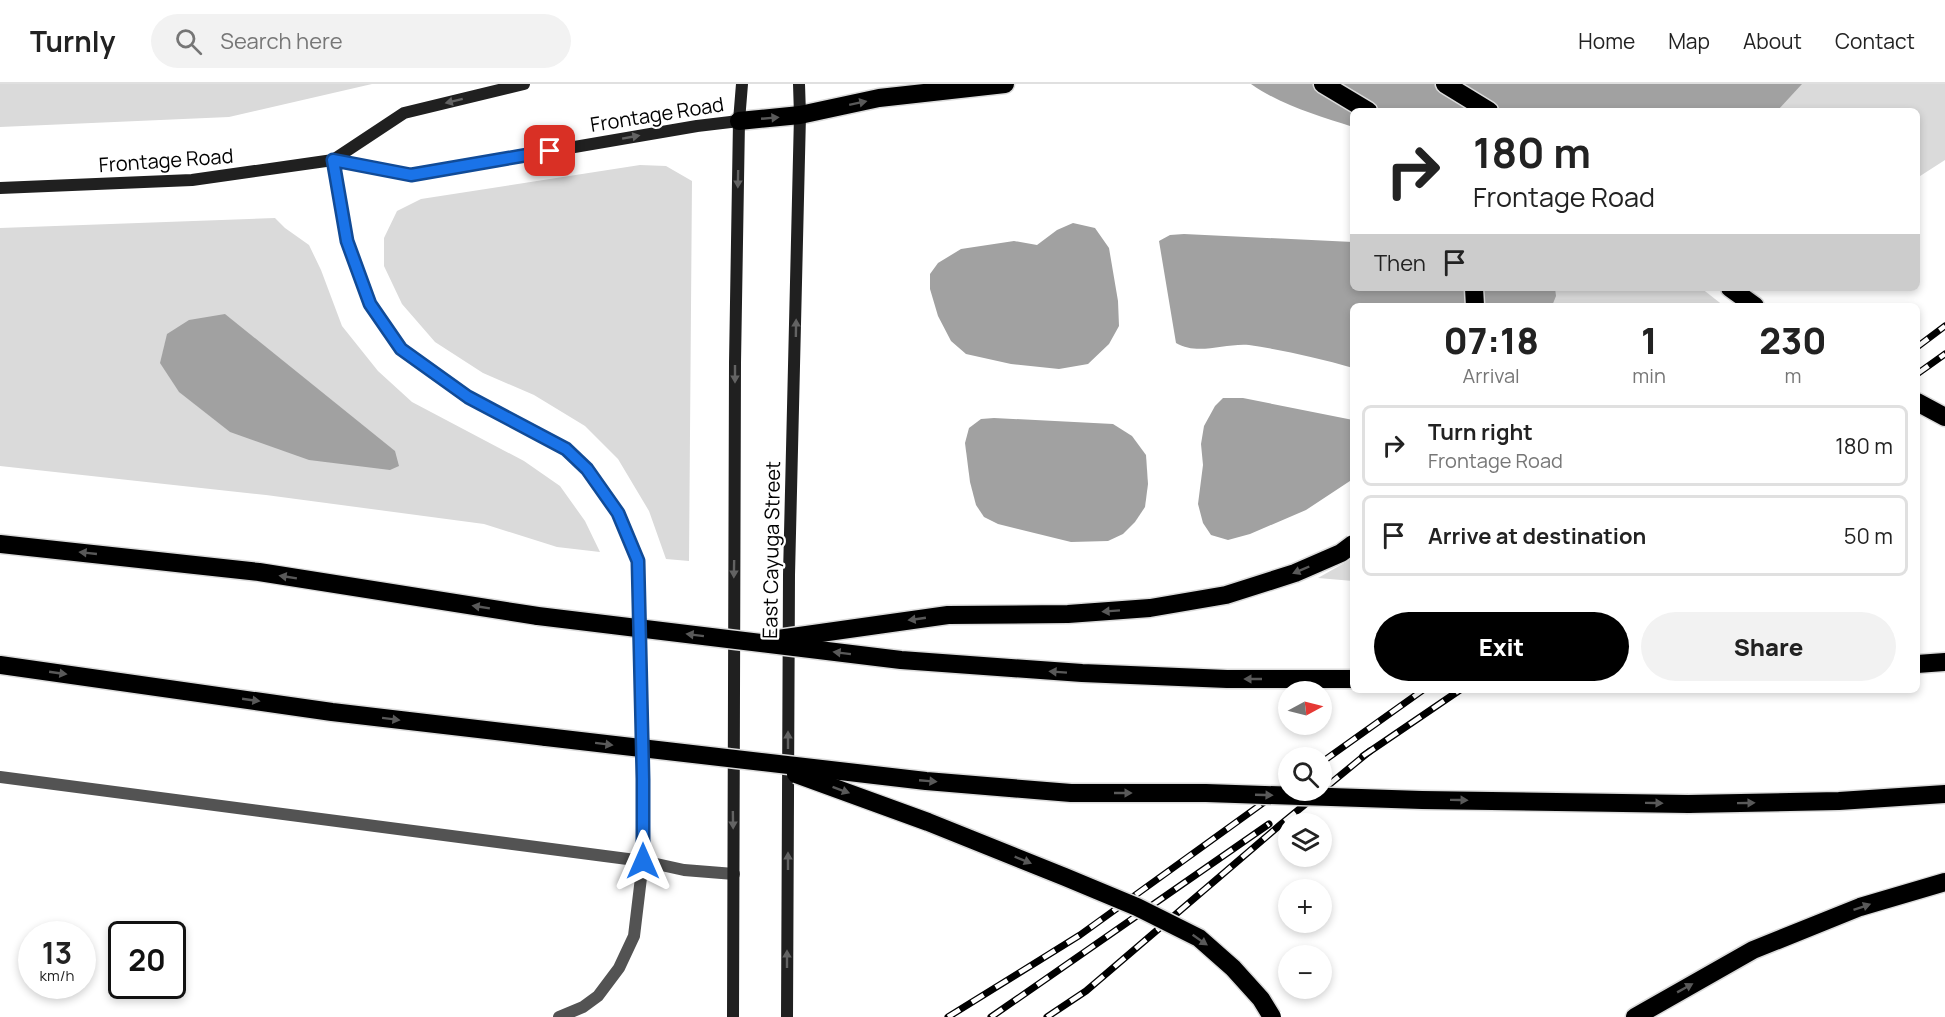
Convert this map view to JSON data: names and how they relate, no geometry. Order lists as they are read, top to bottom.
{
  "streets": {
    "main road": ["Frontage Road", "East Cayuga Street"]
  },
  "crossings": [
    ["Frontage Road", "East Cayuga Street"]
  ],
  "north": "right",
  "page": {
    "header": "Turnly",
    "search": "Search here",
    "nav": [
      "Home",
      "Map",
      "About",
      "Contact"
    ],
    "turn": ["180 m", "Frontage Road"],
    "then": "Then",
    "eta": [
      "07:18",
      "Arrival",
      "1",
      "min",
      "230",
      "m"
    ],
    "list": [
      {
        "name": "Turn right",
        "note": "Frontage Road",
        "value": "180 m"
      },
      {
        "name": "Arrive at destination",
        "value": "50 m"
      }
    ],
    "buttons": ["Exit", "Share"],
    "map_buttons": ["+", "−"],
    "speed": "13 km/h",
    "limit": "20"
  }
}
